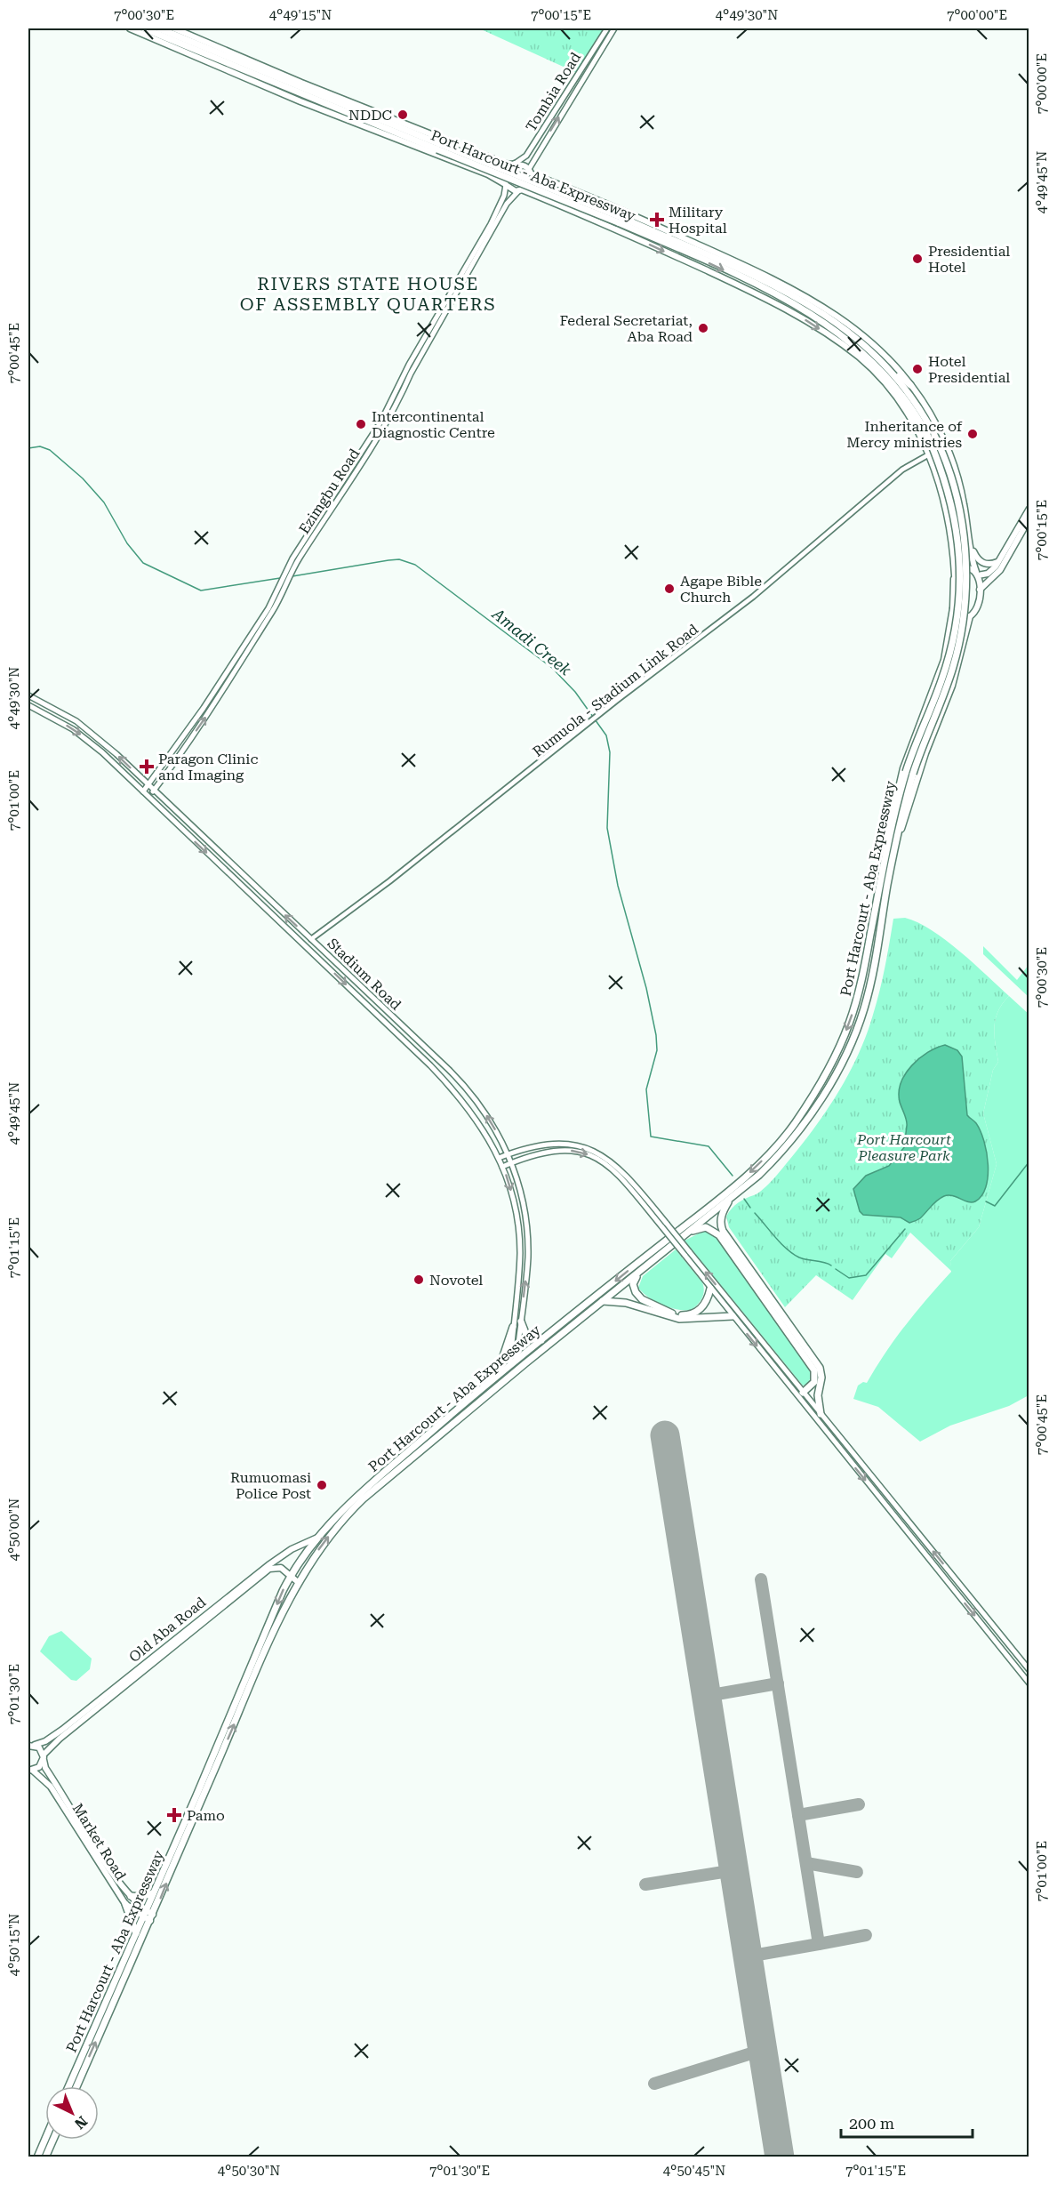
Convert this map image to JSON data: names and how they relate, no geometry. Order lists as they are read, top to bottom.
{
  "streets": {
    "highway": ["Port Harcourt - Aba Expressway"],
    "main road": [
      "Tombia Road",
      "Ezimgbu Road",
      "Stadium Road",
      "Old Aba Road",
      "Market Road"
    ],
    "street": ["Rumuola - Stadium Link Road"]
  },
  "crossings": [
    ["Tombia Road", "Ezimgbu Road"],
    ["Port Harcourt - Aba Expressway", "Stadium Road"],
    ["Port Harcourt - Aba Expressway", "Old Aba Road"],
    ["Port Harcourt - Aba Expressway", "Market Road"],
    ["Ezimgbu Road", "Stadium Road"],
    ["Rumuola - Stadium Link Road", "Stadium Road"],
    ["Old Aba Road", "Market Road"]
  ],
  "districts": ["RIVERS STATE HOUSE OF ASSEMBLY QUARTERS"],
  "water": ["Amadi Creek"],
  "parks": ["Port Harcourt Pleasure Park"],
  "places": {
    "other": [
      "NDDC",
      "Presidential Hotel",
      "Federal Secretariat, Aba Road",
      "Hotel Presidential",
      "Intercontinental Diagnostic Centre",
      "Inheritance of Mercy ministries",
      "Agape Bible Church",
      "Novotel",
      "Rumuomasi Police Post"
    ],
    "health": ["Military Hospital", "Paragon Clinic and Imaging", "Pamo"]
  },
  "scale_bar": "200 m",
  "north": "bottom right",
  "coordinates": [
    "7°00'30\"E",
    "4°49'15\"N",
    "7°00'15\"E",
    "4°49'30\"N",
    "7°00'00\"E",
    "4°49'45\"N",
    "7°00'45\"E",
    "7°01'00\"E",
    "7°01'15\"E",
    "4°50'00\"N",
    "7°01'30\"E",
    "4°50'15\"N",
    "4°50'30\"N",
    "4°50'45\"N"
  ]
}
